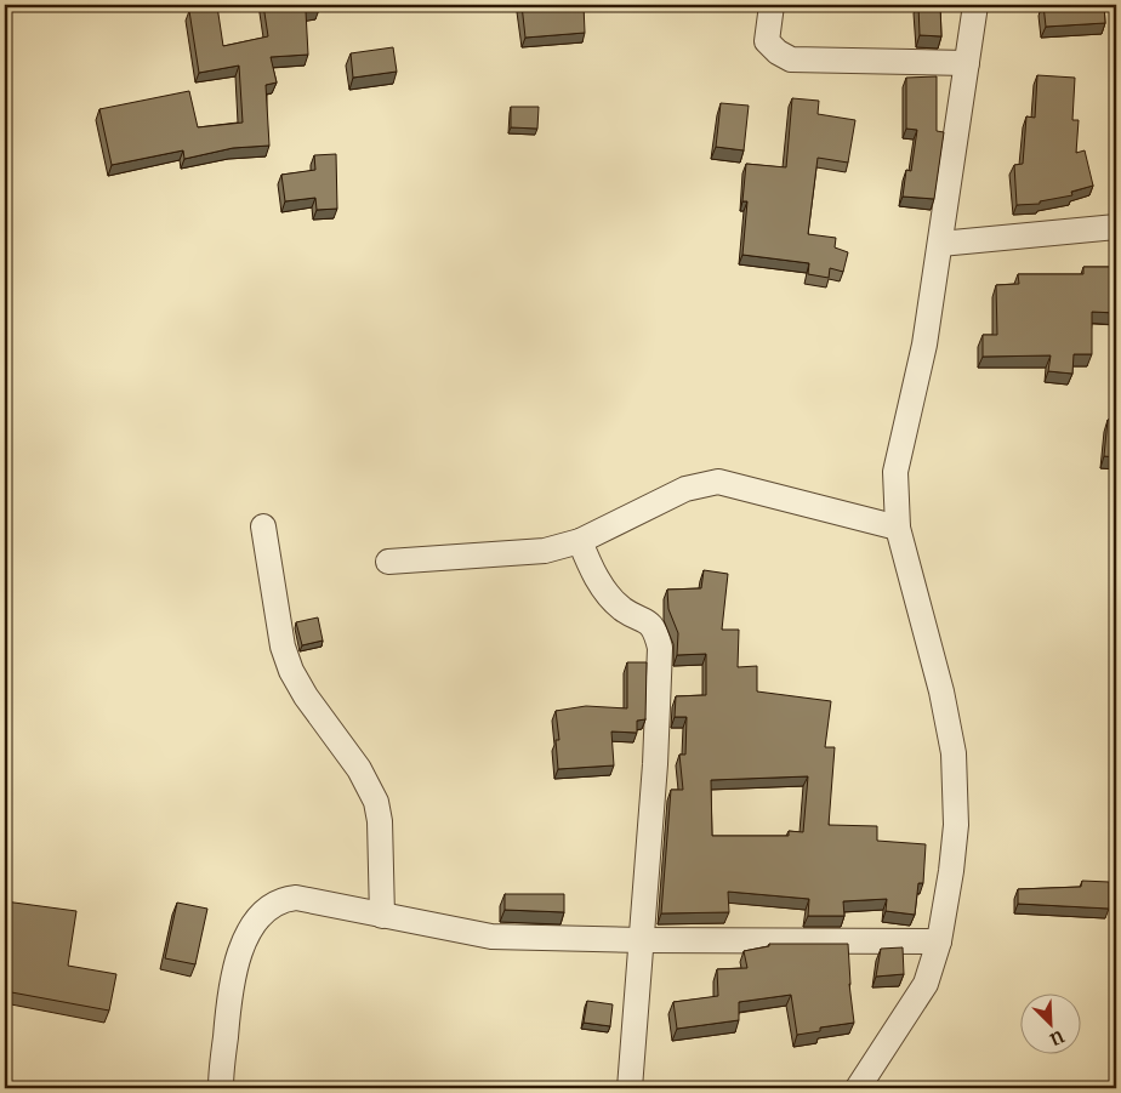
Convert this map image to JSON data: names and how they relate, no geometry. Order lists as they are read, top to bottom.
{
  "north": "bottom right"
}
